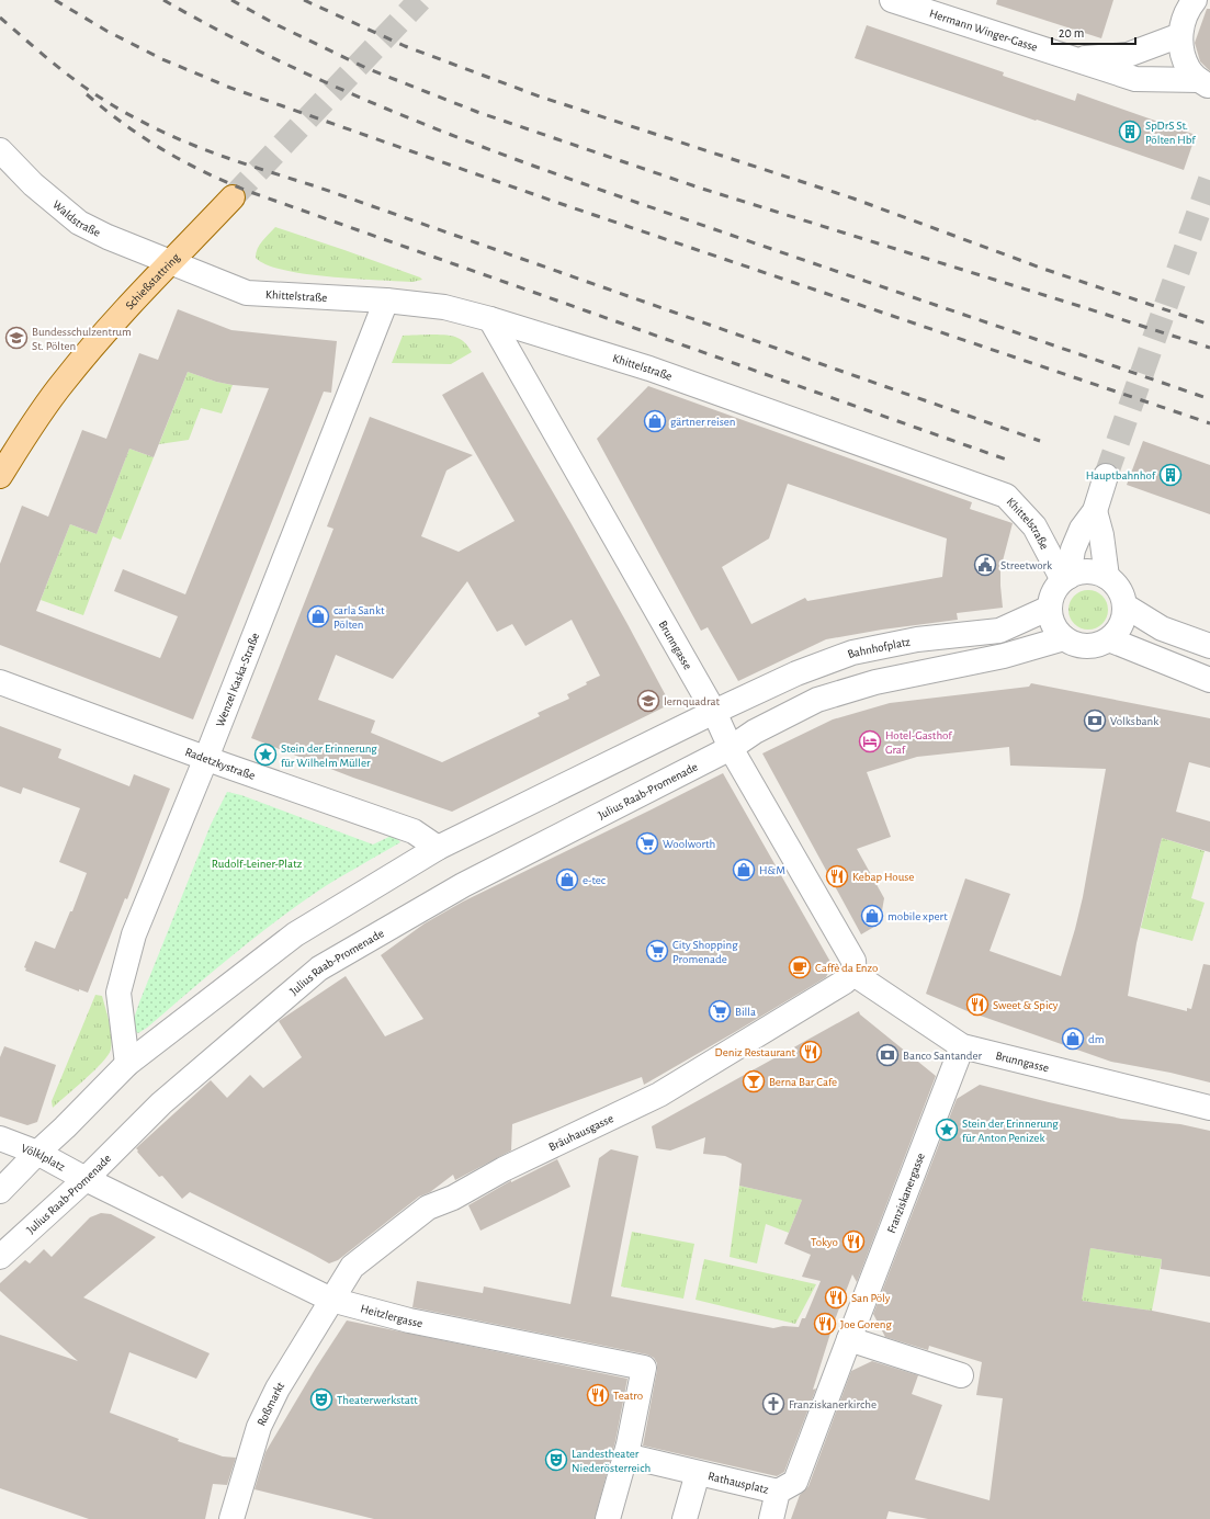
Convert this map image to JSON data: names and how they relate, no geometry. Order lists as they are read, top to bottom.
{
  "streets": {
    "main road": ["Schießstattring"],
    "street": [
      "Hermann Winger-Gasse",
      "Waldstraße",
      "Khittelstraße",
      "Brunngasse",
      "Bahnhofplatz",
      "Wenzel Kaska-Straße",
      "Radetzkystraße",
      "Julius Raab-Promenade",
      "Bräuhausgasse",
      "Völklplatz",
      "Franziskanergasse",
      "Heitzlergasse",
      "Roßmarkt",
      "Rathausplatz"
    ]
  },
  "crossings": [
    ["Waldstraße", "Schießstattring"],
    ["Waldstraße", "Khittelstraße"],
    ["Schießstattring", "Khittelstraße"],
    ["Khittelstraße", "Brunngasse"],
    ["Khittelstraße", "Bahnhofplatz"],
    ["Khittelstraße", "Wenzel Kaska-Straße"],
    ["Brunngasse", "Bahnhofplatz"],
    ["Brunngasse", "Julius Raab-Promenade"],
    ["Brunngasse", "Bräuhausgasse"],
    ["Brunngasse", "Franziskanergasse"],
    ["Wenzel Kaska-Straße", "Radetzkystraße"],
    ["Julius Raab-Promenade", "Völklplatz"],
    ["Julius Raab-Promenade", "Heitzlergasse"],
    ["Bräuhausgasse", "Heitzlergasse"],
    ["Bräuhausgasse", "Roßmarkt"],
    ["Völklplatz", "Heitzlergasse"],
    ["Franziskanergasse", "Rathausplatz"],
    ["Heitzlergasse", "Roßmarkt"],
    ["Heitzlergasse", "Rathausplatz"]
  ],
  "parks": ["Rudolf-Leiner-Platz"],
  "places": {
    "building": ["SpDrS St. Pölten Hbf", "Hauptbahnhof"],
    "school or university": ["Bundesschulzentrum St. Pölten", "lernquadrat"],
    "shop": [
      "gärtner reisen",
      "carla Sankt Pölten",
      "H&M",
      "e-tec",
      "mobile xpert",
      "dm"
    ],
    "public building": ["Streetwork"],
    "bank": ["Volksbank", "Banco Santander"],
    "hotel": ["Hotel-Gasthof Graf"],
    "place": ["Stein der Erinnerung für Wilhelm Müller", "Stein der Erinnerung für Anton Penizek"],
    "supermarket": ["Woolworth", "City Shopping Promenade", "Billa"],
    "restaurant": [
      "Kebap House",
      "Sweet & Spicy",
      "Deniz Restaurant",
      "Tokyo",
      "San Pöly",
      "Joe Goreng",
      "Teatro"
    ],
    "cafe": ["Caffè da Enzo"],
    "bar": ["Berna Bar Cafe"],
    "theatre": ["Theaterwerkstatt", "Landestheater Niederösterreich"],
    "church": ["Franziskanerkirche"]
  },
  "scale_bar": "20 m"
}
